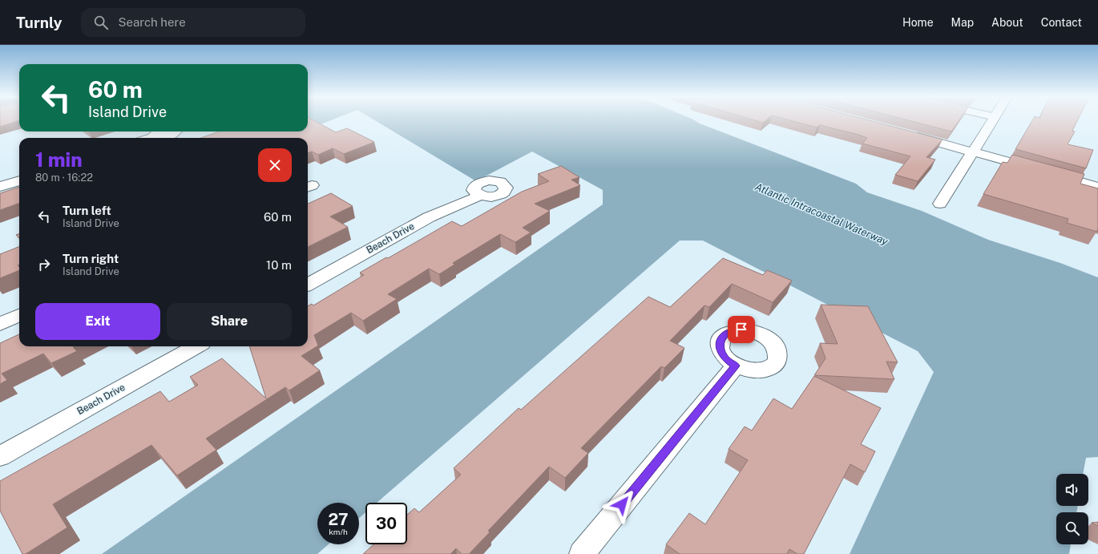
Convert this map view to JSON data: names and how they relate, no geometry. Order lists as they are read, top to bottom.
{
  "streets": {
    "street": ["Beach Drive"]
  },
  "water": ["Atlantic Intracoastal Waterway"],
  "page": {
    "header": "Turnly",
    "search": "Search here",
    "nav": [
      "Home",
      "Map",
      "About",
      "Contact"
    ],
    "turn": ["60 m", "Island Drive"],
    "heading": ["1 min", "80 m · 16:22"],
    "list": [
      {
        "name": "Turn left",
        "note": "Island Drive",
        "value": "60 m"
      },
      {
        "name": "Turn right",
        "note": "Island Drive",
        "value": "10 m"
      }
    ],
    "buttons": ["Exit", "Share"],
    "speed": "27 km/h",
    "limit": "30"
  }
}
